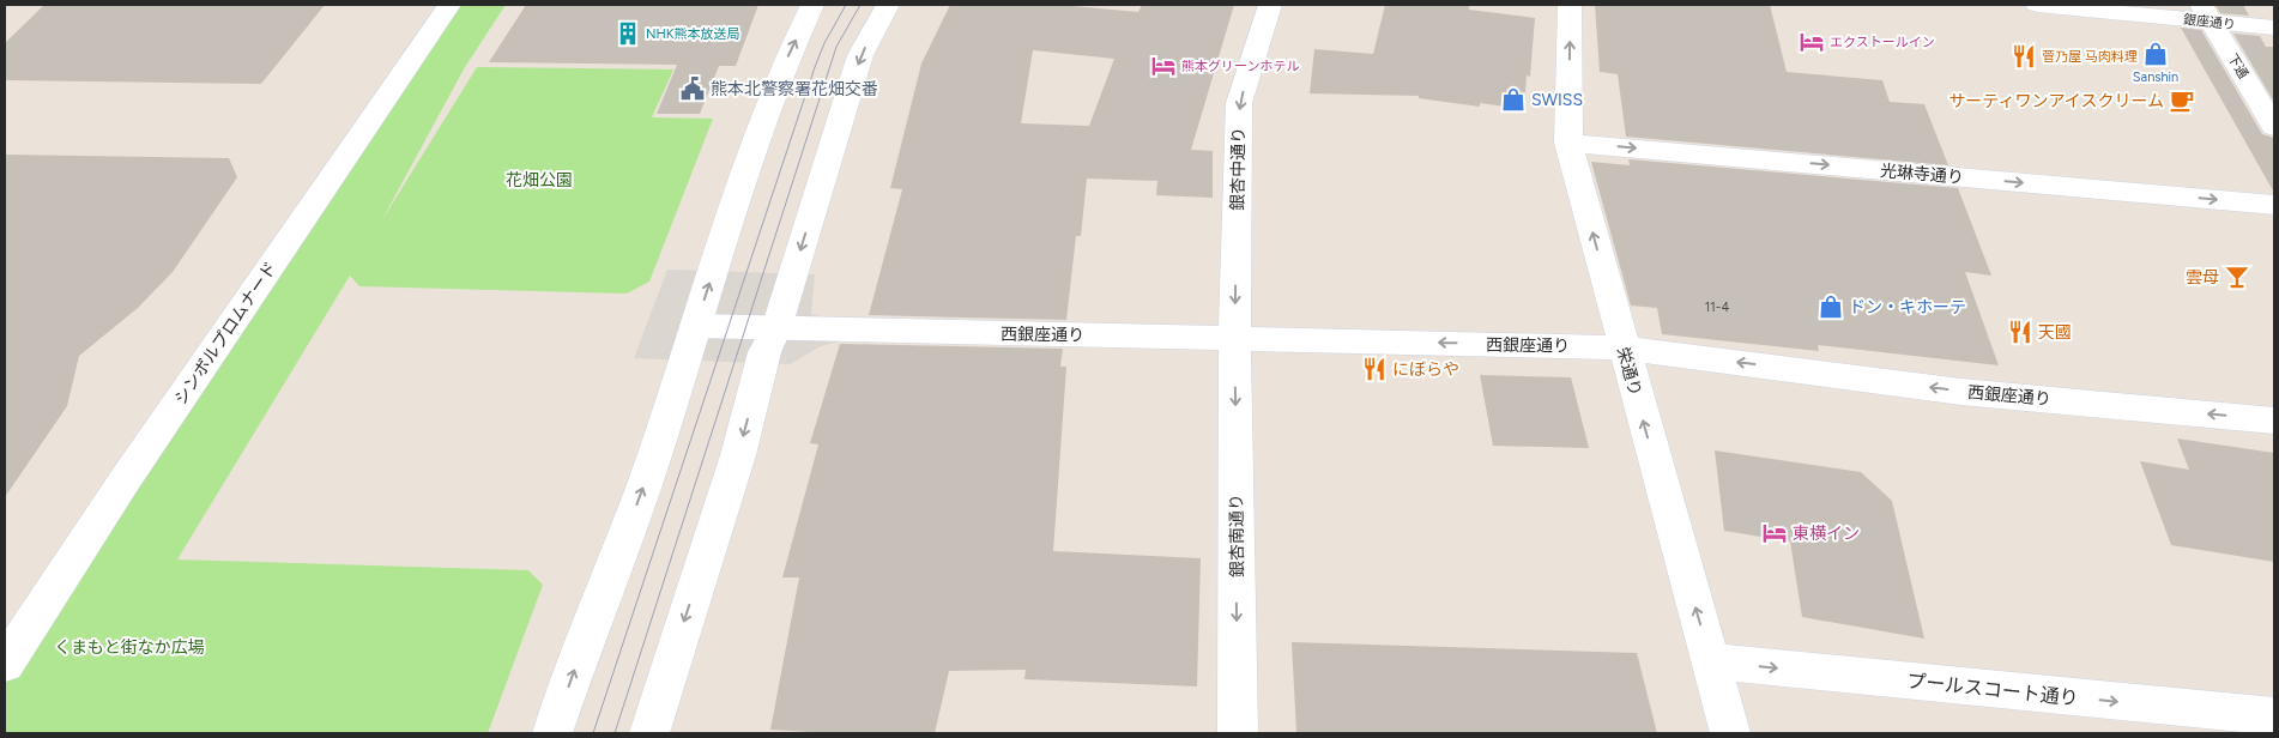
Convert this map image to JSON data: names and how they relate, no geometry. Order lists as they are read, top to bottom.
{
  "streets": {
    "street": [
      "銀座通り",
      "下通",
      "銀杏中通り",
      "光琳寺通り",
      "シンボルプロムナード",
      "西銀座通り",
      "栄通り",
      "銀杏南通り",
      "プールスコート通り"
    ]
  },
  "crossings": [
    ["銀座通り", "下通"],
    ["銀杏中通り", "西銀座通り"],
    ["銀杏中通り", "銀杏南通り"],
    ["光琳寺通り", "栄通り"],
    ["西銀座通り", "栄通り"],
    ["西銀座通り", "銀杏南通り"],
    ["栄通り", "プールスコート通り"]
  ],
  "one_way": [
    "銀杏中通り",
    "光琳寺通り",
    "西銀座通り",
    "栄通り",
    "銀杏南通り",
    "プールスコート通り"
  ],
  "parks": ["花畑公園", "くまもと街なか広場"],
  "places": {
    "building": ["NHK熊本放送局"],
    "hotel": ["エクストールイン", "熊本グリーンホテル", "東横イン"],
    "shop": ["Sanshin", "SWISS", "ドン・キホーテ"],
    "restaurant": ["菅乃屋 马肉料理", "天國", "にぼらや"],
    "public building": ["熊本北警察署花畑交番"],
    "cafe": ["サーティワンアイスクリーム"],
    "bar": ["雲母"]
  },
  "house_numbers": ["11-4"]
}
